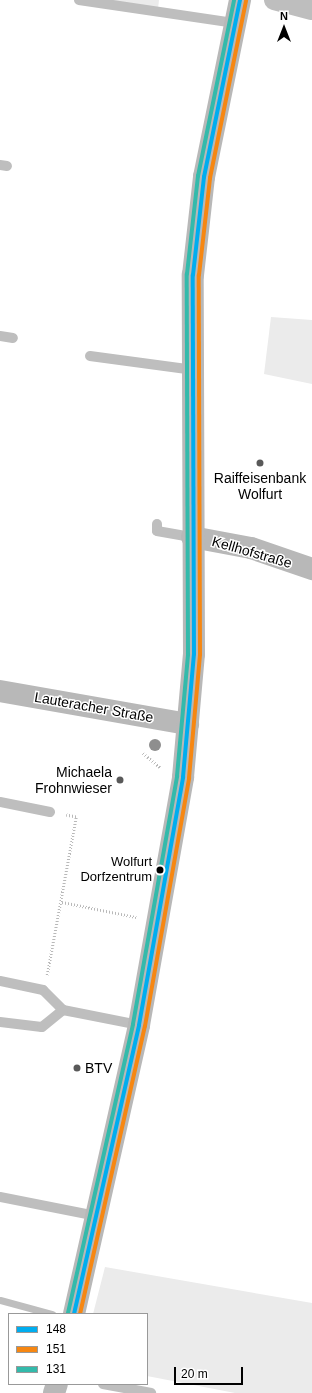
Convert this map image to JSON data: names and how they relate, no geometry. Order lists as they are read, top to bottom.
{
  "streets": {
    "main road": ["Kellhofstraße", "Lauteracher Straße"]
  },
  "places": [
    "Raiffeisenbank Wolfurt",
    "Michaela Frohnwieser",
    "Wolfurt Dorfzentrum",
    "BTV"
  ],
  "lines": ["transit line 148", "transit line 131", "transit line 151"],
  "legend": ["148", "151", "131"],
  "scale_bar": "20 m",
  "north": "top"
}
